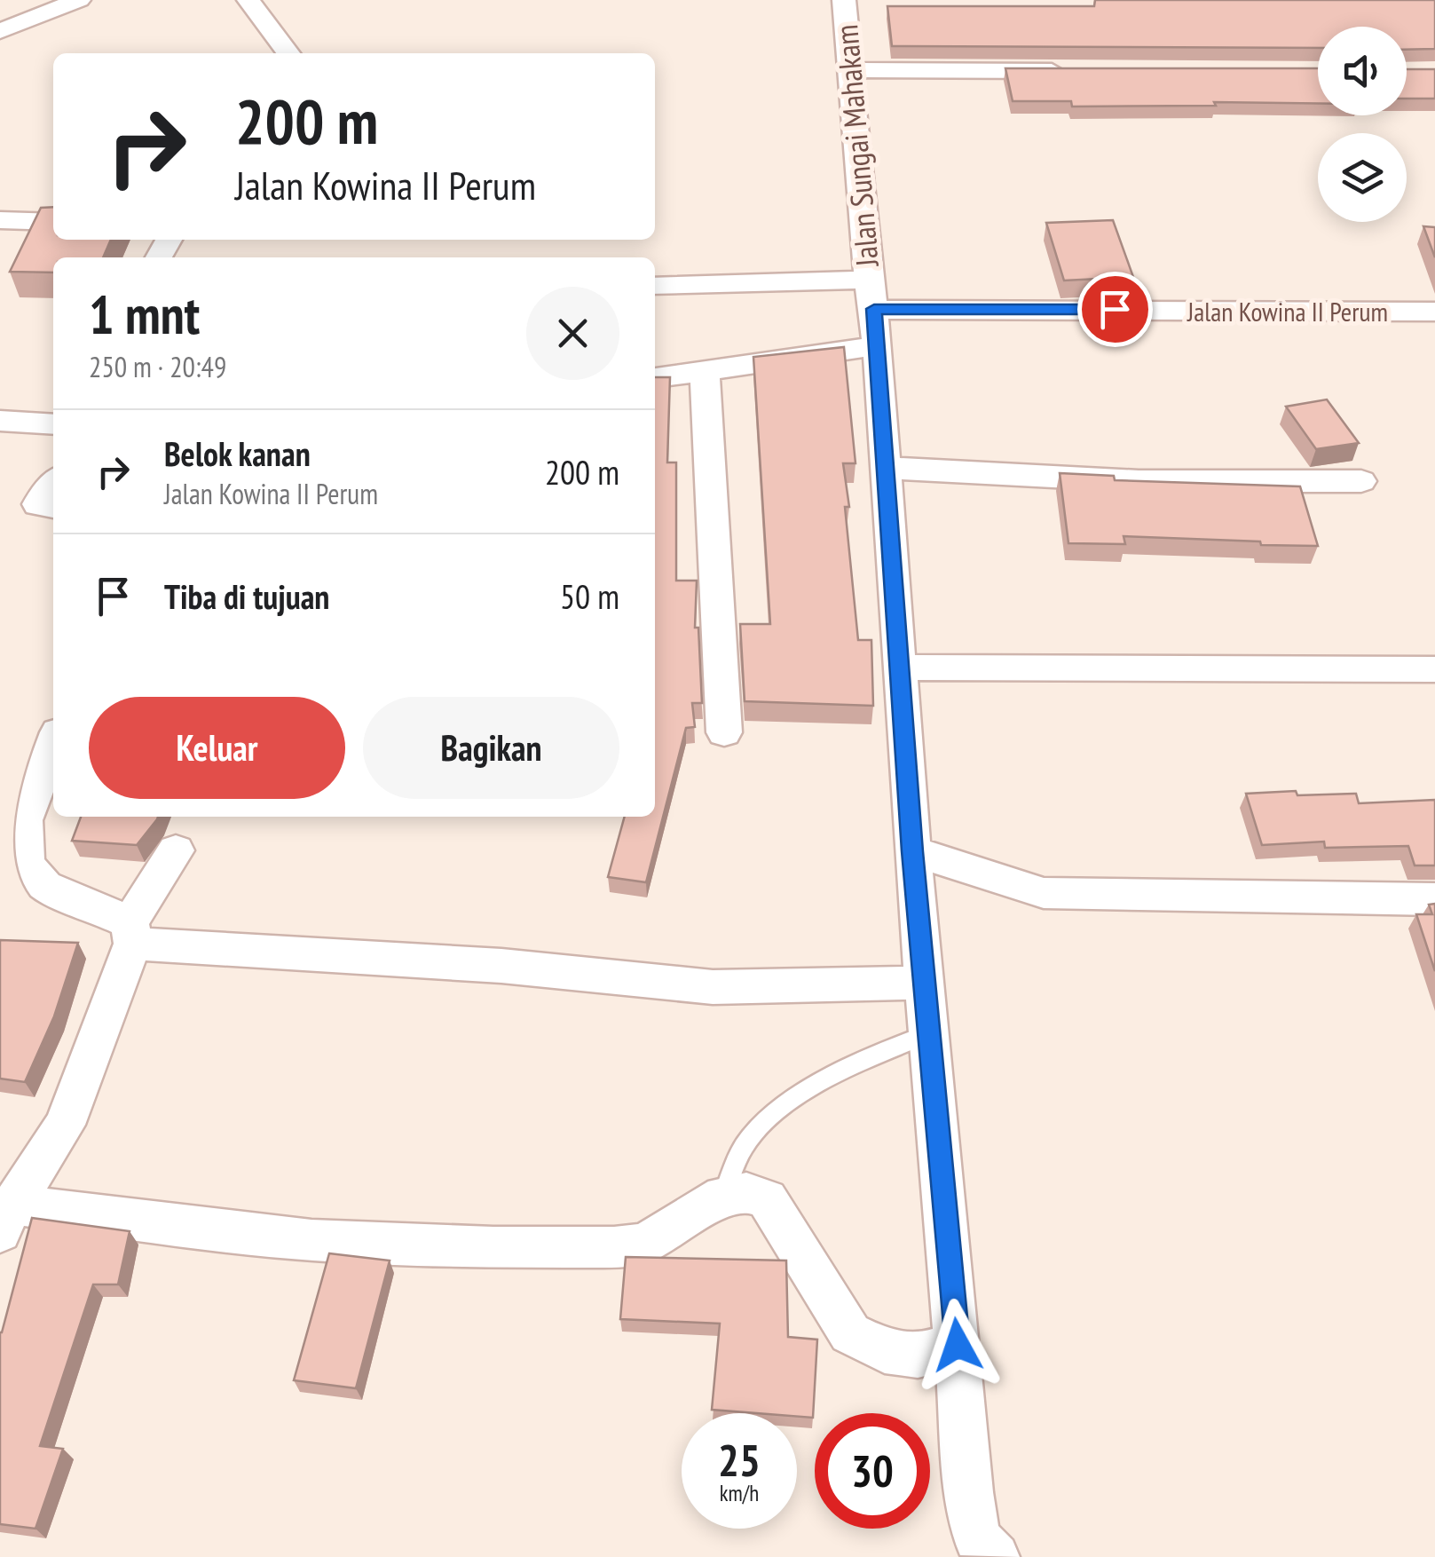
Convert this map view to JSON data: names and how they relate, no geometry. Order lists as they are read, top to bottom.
{
  "streets": {
    "street": ["Jalan Sungai Mahakam", "Jalan Kowina II Perum"]
  },
  "crossings": [
    ["Jalan Sungai Mahakam", "Jalan Kowina II Perum"]
  ],
  "page": {
    "turn": ["200 m", "Jalan Kowina II Perum"],
    "heading": ["1 mnt", "250 m · 20:49"],
    "list": [
      {
        "name": "Belok kanan",
        "note": "Jalan Kowina II Perum",
        "value": "200 m"
      },
      {
        "name": "Tiba di tujuan",
        "value": "50 m"
      }
    ],
    "buttons": ["Keluar", "Bagikan"],
    "speed": "25 km/h",
    "limit": "30"
  }
}
